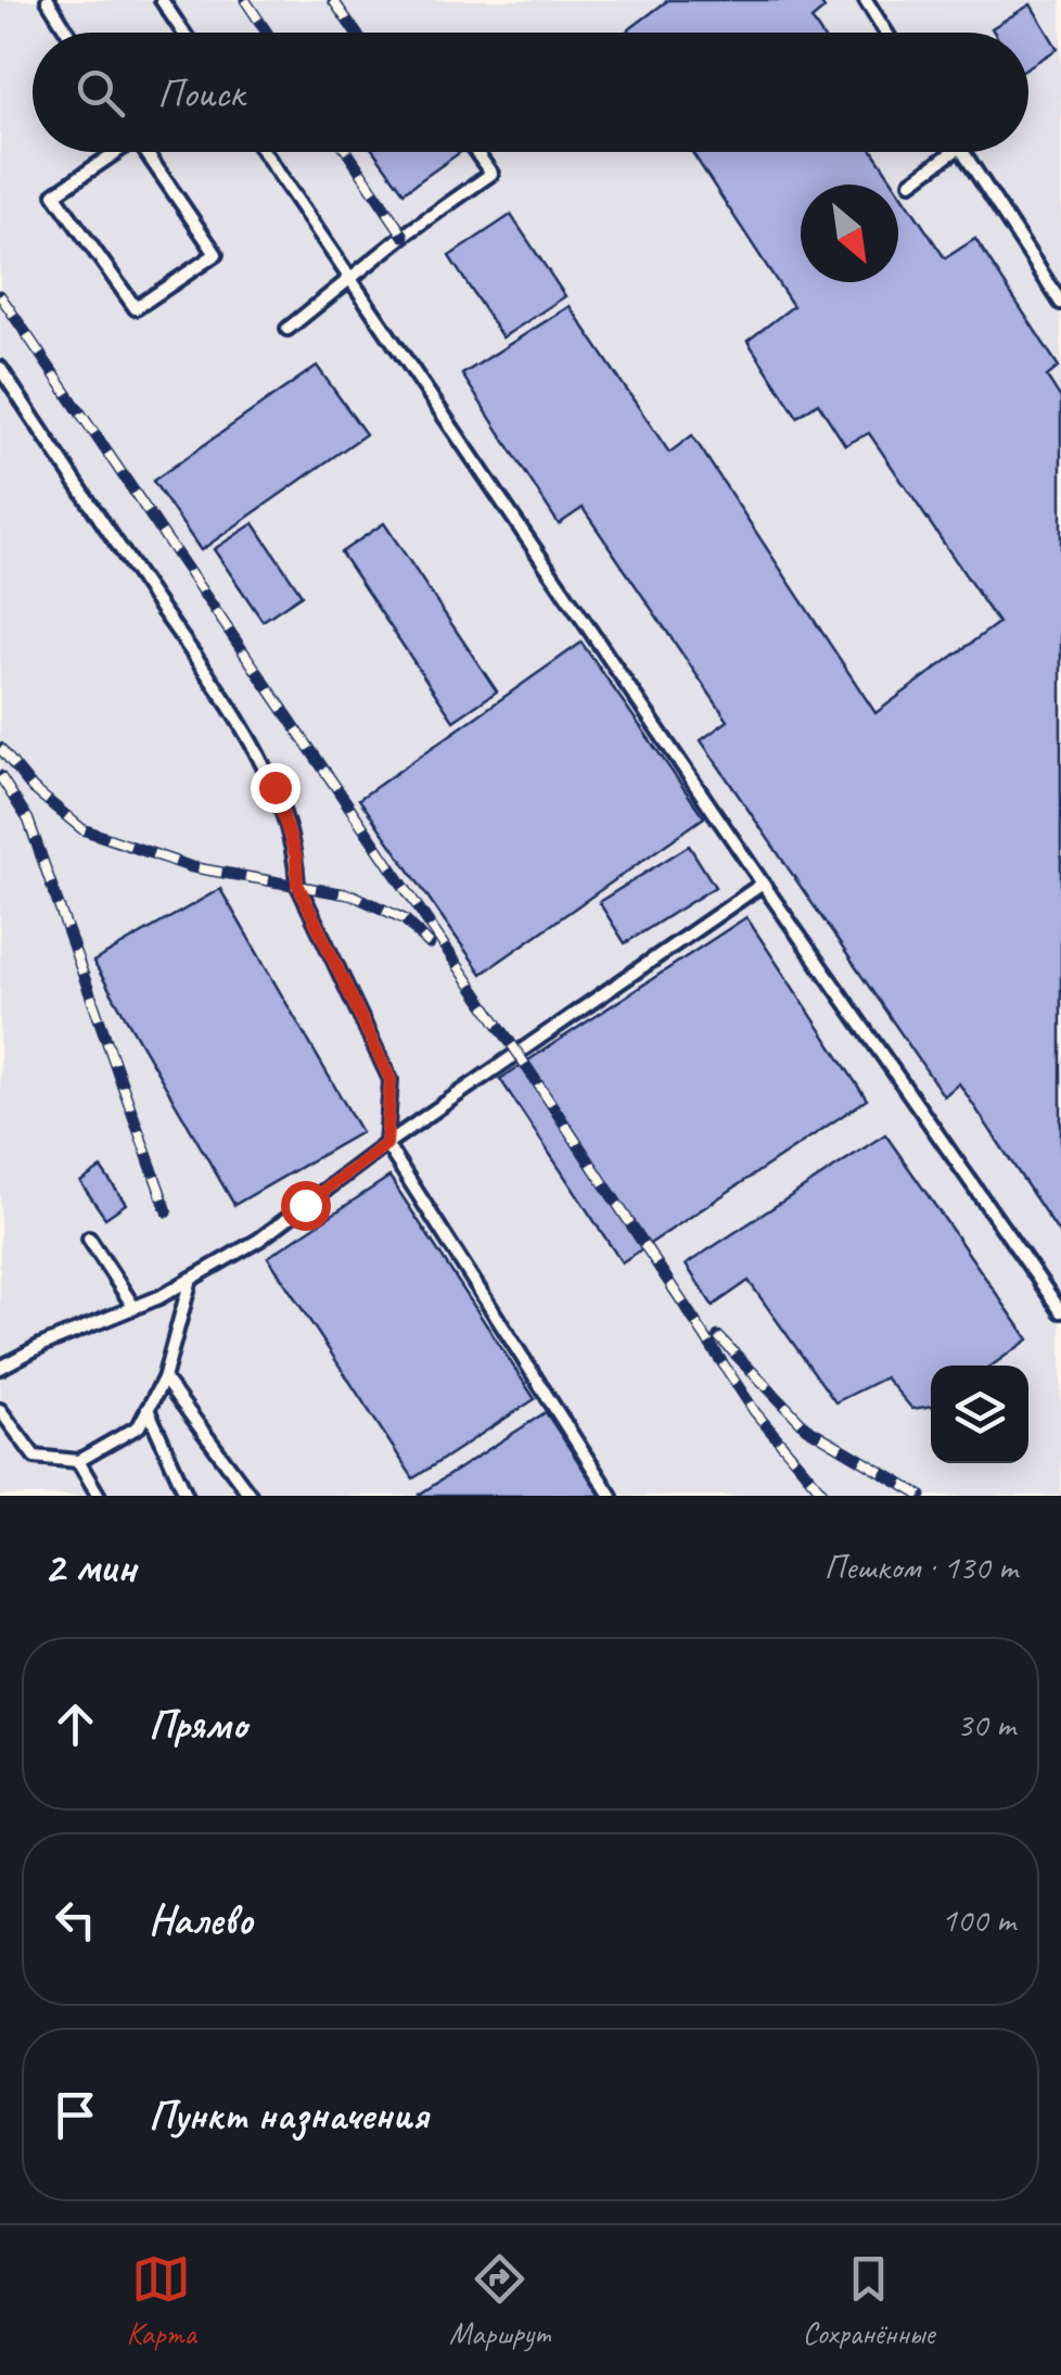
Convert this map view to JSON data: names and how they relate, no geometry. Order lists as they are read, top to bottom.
{
  "north": "bottom right",
  "page": {
    "search": "Поиск",
    "heading": ["2 мин", "Пешком · 130 m"],
    "list": [
      ["Прямо", "30 m"],
      ["Налево", "100 m"],
      "Пункт назначения"
    ],
    "nav": ["Карта", "Маршрут", "Сохранённые"]
  }
}
